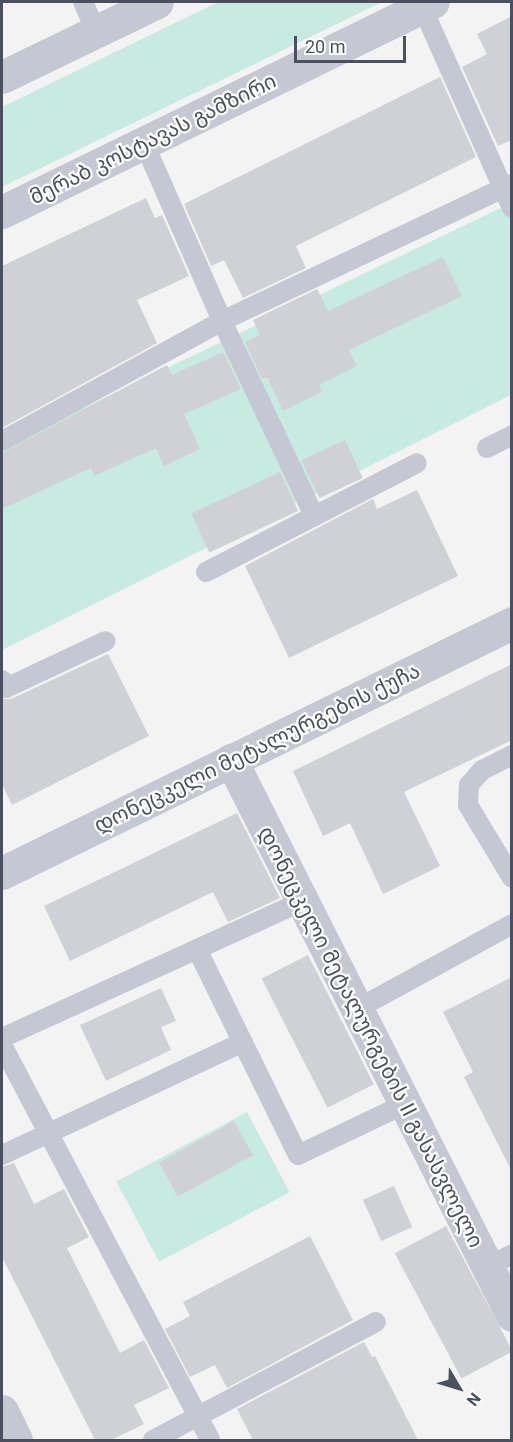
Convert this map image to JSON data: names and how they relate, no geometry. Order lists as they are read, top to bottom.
{
  "streets": {
    "street": ["მერაბ კოსტავას გამზირი", "დონეცკელი მეტალურგების ქუჩა", "დონეცკელი მეტალურგების II გასასვლელი"]
  },
  "crossings": [
    ["დონეცკელი მეტალურგების ქუჩა", "დონეცკელი მეტალურგების II გასასვლელი"]
  ],
  "scale_bar": "20 m",
  "north": "bottom right"
}
